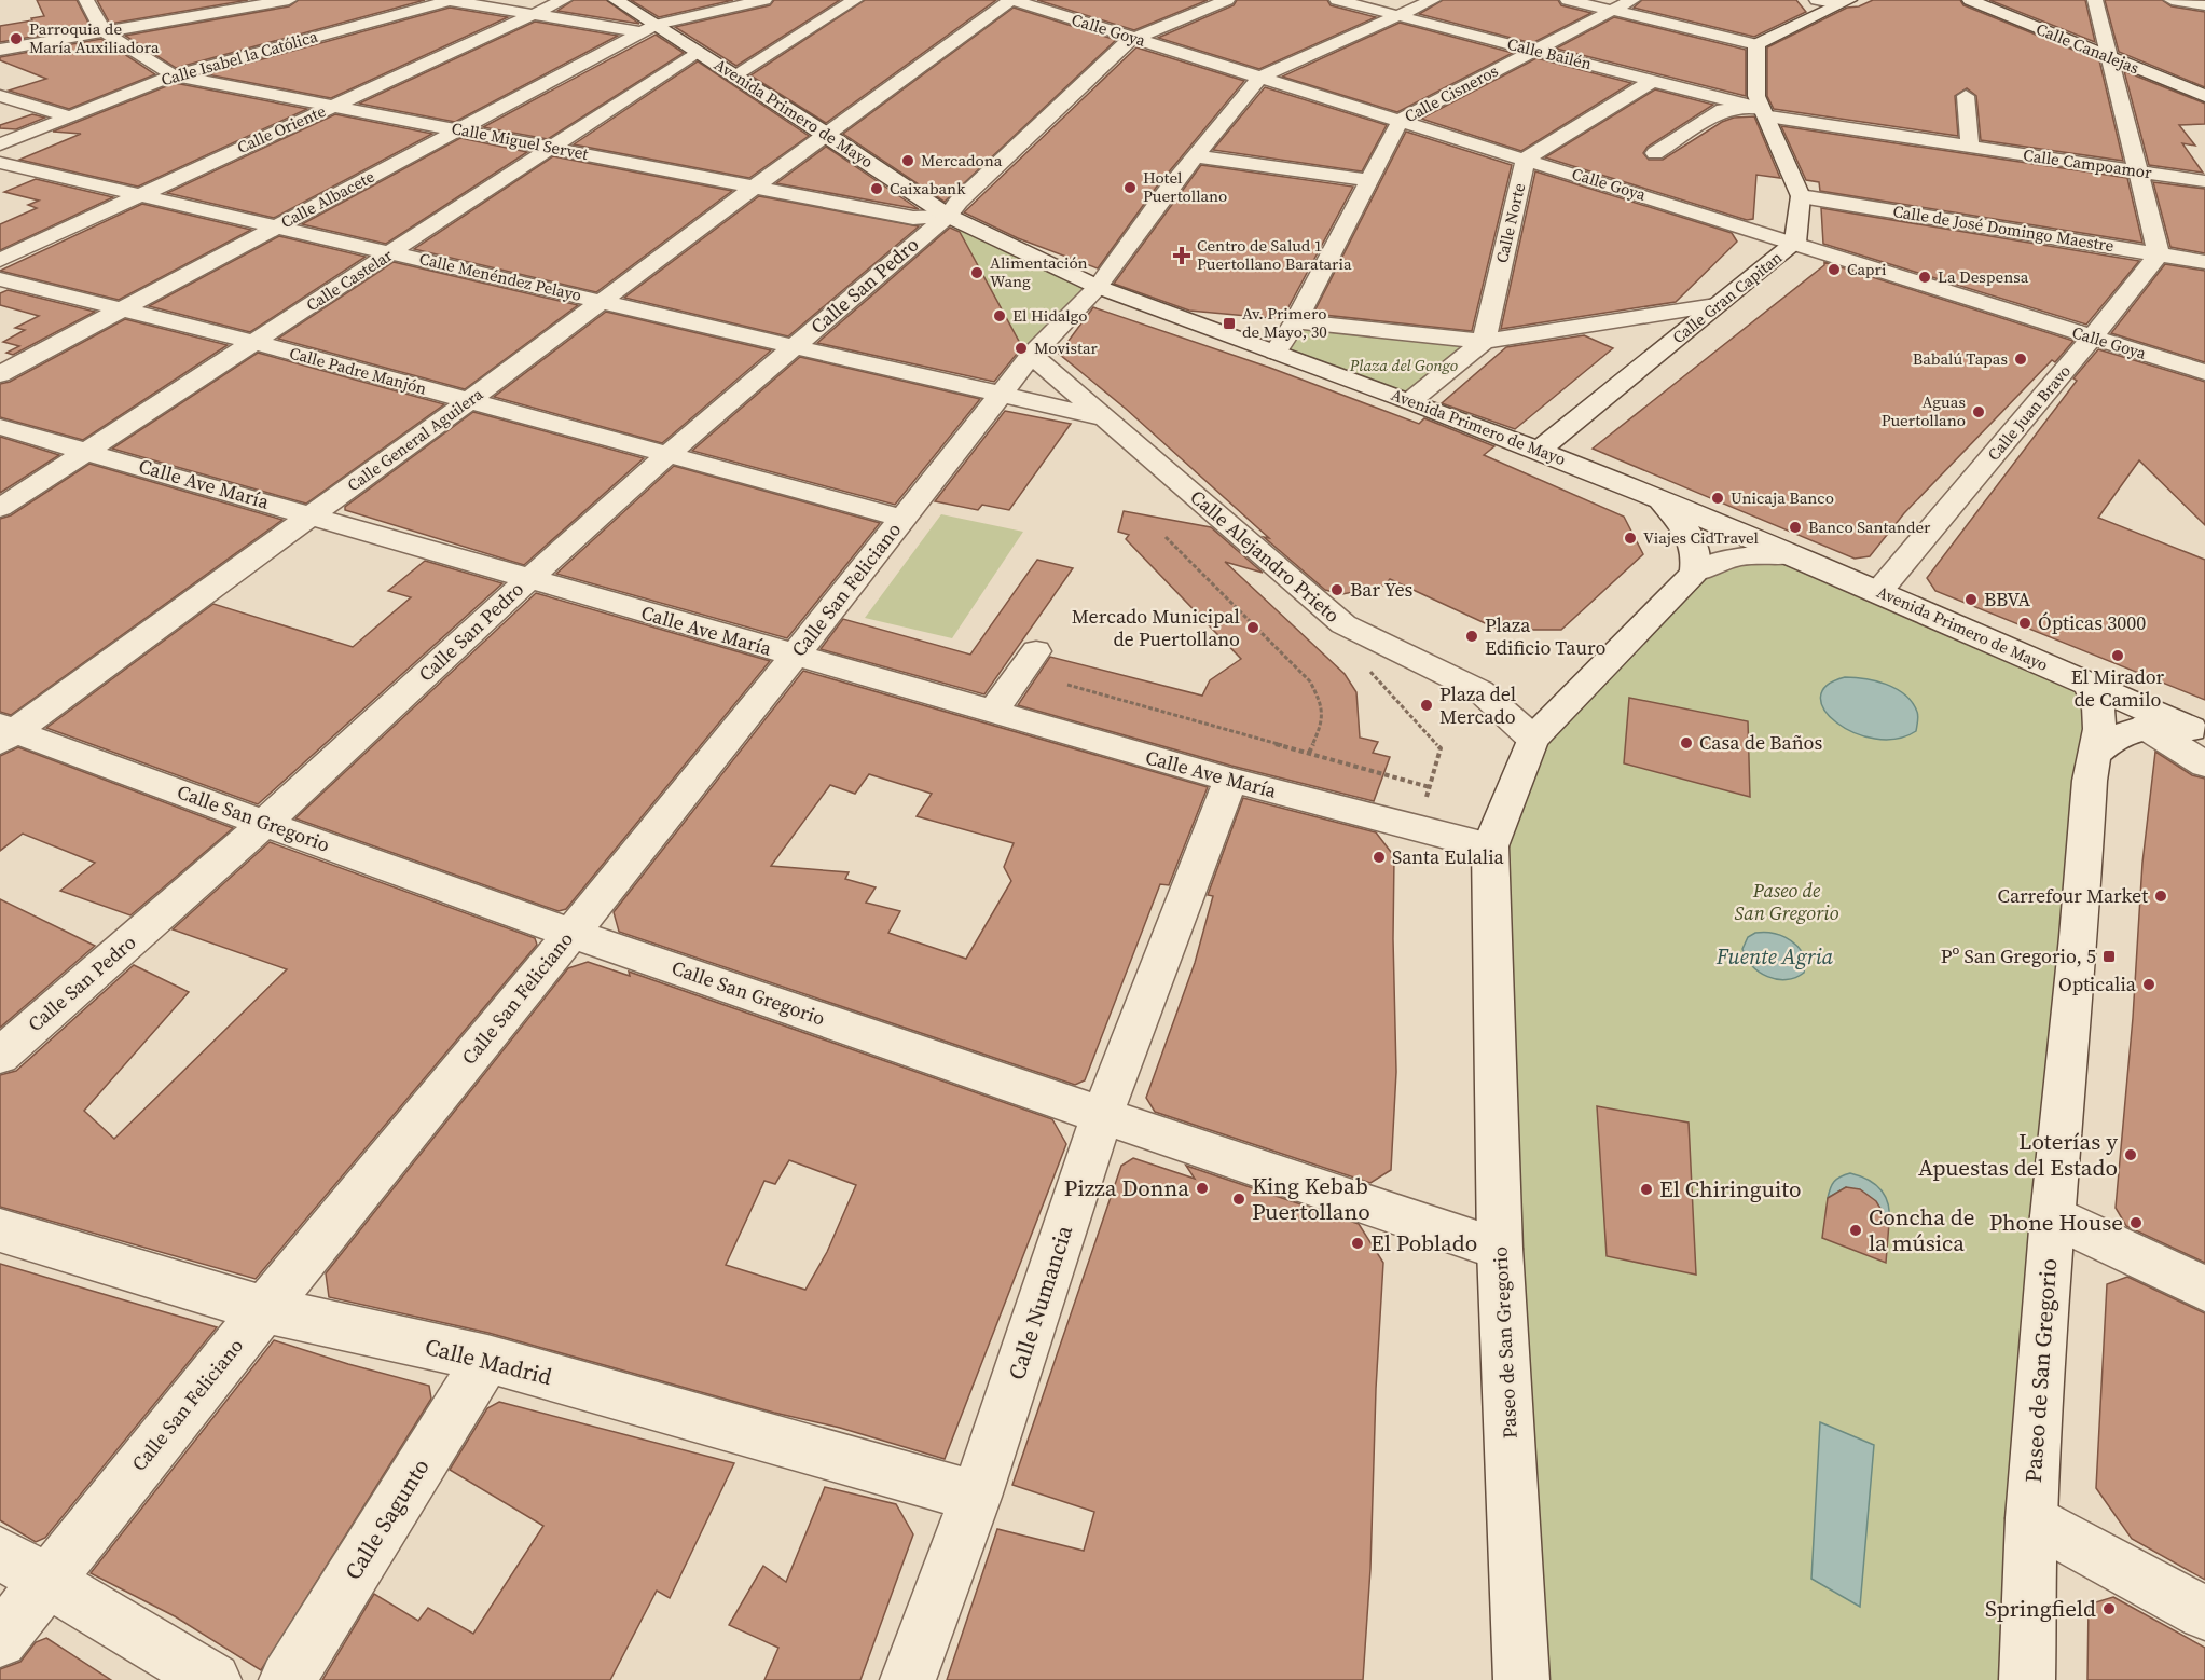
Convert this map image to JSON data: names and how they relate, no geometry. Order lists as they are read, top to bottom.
{
  "streets": {
    "street": [
      "Calle Goya",
      "Calle Canalejas",
      "Calle Bailén",
      "Calle Isabel la Católica",
      "Calle Cisneros",
      "Avenida Primero de Mayo",
      "Calle Oriente",
      "Calle Miguel Servet",
      "Calle Campoamor",
      "Calle Albacete",
      "Calle Norte",
      "Calle de José Domingo Maestre",
      "Calle Menéndez Pelayo",
      "Calle Castelar",
      "Calle San Pedro",
      "Calle Gran Capitan",
      "Calle Padre Manjón",
      "Calle Juan Bravo",
      "Calle General Aguilera",
      "Calle Ave María",
      "Calle Alejandro Prieto",
      "Calle San Feliciano",
      "Calle San Gregorio",
      "Calle Numancia",
      "Paseo de San Gregorio",
      "Calle Madrid",
      "Calle Sagunto"
    ]
  },
  "crossings": [
    ["Calle Goya", "Calle Cisneros"],
    ["Calle Goya", "Calle Norte"],
    ["Calle Goya", "Calle San Pedro"],
    ["Calle Goya", "Calle Gran Capitan"],
    ["Calle Goya", "Calle Juan Bravo"],
    ["Calle Goya", "Calle General Aguilera"],
    ["Calle Goya", "Calle San Feliciano"],
    ["Calle Bailén", "Calle Cisneros"],
    ["Calle Bailén", "Calle Campoamor"],
    ["Calle Bailén", "Calle Norte"],
    ["Calle Isabel la Católica", "Calle Miguel Servet"],
    ["Calle Cisneros", "Avenida Primero de Mayo"],
    ["Avenida Primero de Mayo", "Calle Miguel Servet"],
    ["Avenida Primero de Mayo", "Calle Albacete"],
    ["Avenida Primero de Mayo", "Calle Castelar"],
    ["Avenida Primero de Mayo", "Calle San Pedro"],
    ["Avenida Primero de Mayo", "Calle Gran Capitan"],
    ["Avenida Primero de Mayo", "Calle Juan Bravo"],
    ["Avenida Primero de Mayo", "Calle General Aguilera"],
    ["Avenida Primero de Mayo", "Calle San Feliciano"],
    ["Avenida Primero de Mayo", "Paseo de San Gregorio"],
    ["Calle Oriente", "Calle Miguel Servet"],
    ["Calle Oriente", "Calle Menéndez Pelayo"],
    ["Calle Miguel Servet", "Calle Albacete"],
    ["Calle Miguel Servet", "Calle Castelar"],
    ["Calle Miguel Servet", "Calle San Pedro"],
    ["Calle Miguel Servet", "Calle General Aguilera"],
    ["Calle Albacete", "Calle Menéndez Pelayo"],
    ["Calle Albacete", "Calle Padre Manjón"],
    ["Calle de José Domingo Maestre", "Calle Gran Capitan"],
    ["Calle de José Domingo Maestre", "Calle Juan Bravo"],
    ["Calle Menéndez Pelayo", "Calle Castelar"],
    ["Calle Menéndez Pelayo", "Calle San Pedro"],
    ["Calle Menéndez Pelayo", "Calle General Aguilera"],
    ["Calle Menéndez Pelayo", "Calle Alejandro Prieto"],
    ["Calle Menéndez Pelayo", "Calle San Feliciano"],
    ["Calle Castelar", "Calle Padre Manjón"],
    ["Calle Castelar", "Calle Ave María"],
    ["Calle San Pedro", "Calle Padre Manjón"],
    ["Calle San Pedro", "Calle Ave María"],
    ["Calle San Pedro", "Calle San Gregorio"],
    ["Calle Padre Manjón", "Calle General Aguilera"],
    ["Calle Padre Manjón", "Calle San Feliciano"],
    ["Calle General Aguilera", "Calle Ave María"],
    ["Calle General Aguilera", "Calle San Gregorio"],
    ["Calle Ave María", "Calle San Feliciano"],
    ["Calle Ave María", "Calle Numancia"],
    ["Calle Ave María", "Paseo de San Gregorio"],
    ["Calle Alejandro Prieto", "Calle San Feliciano"],
    ["Calle Alejandro Prieto", "Paseo de San Gregorio"],
    ["Calle San Feliciano", "Calle San Gregorio"],
    ["Calle San Feliciano", "Calle Madrid"],
    ["Calle San Gregorio", "Calle Numancia"],
    ["Calle San Gregorio", "Paseo de San Gregorio"],
    ["Calle Numancia", "Calle Madrid"],
    ["Calle Madrid", "Calle Sagunto"]
  ],
  "water": ["Fuente Agria"],
  "parks": ["Plaza del Gongo", "Paseo de San Gregorio"],
  "places": {
    "other": [
      "Parroquia de María Auxiliadora",
      "Mercadona",
      "Hotel Puertollano",
      "Caixabank",
      "Capri",
      "Alimentación Wang",
      "La Despensa",
      "El Hidalgo",
      "Movistar",
      "Babalú Tapas",
      "Aguas Puertollano",
      "Unicaja Banco",
      "Banco Santander",
      "Viajes CidTravel",
      "Bar Yes",
      "BBVA",
      "Ópticas 3000",
      "Mercado Municipal de Puertollano",
      "Plaza Edificio Tauro",
      "El Mirador de Camilo",
      "Plaza del Mercado",
      "Casa de Baños",
      "Santa Eulalia",
      "Carrefour Market",
      "Opticalia",
      "Loterías y Apuestas del Estado",
      "Pizza Donna",
      "El Chiringuito",
      "King Kebab Puertollano",
      "Phone House",
      "Concha de la música",
      "El Poblado",
      "Springfield"
    ],
    "health": ["Centro de Salud 1 Puertollano Barataria"],
    "transit": ["Av. Primero de Mayo, 30", "Pº San Gregorio, 5"]
  }
}
